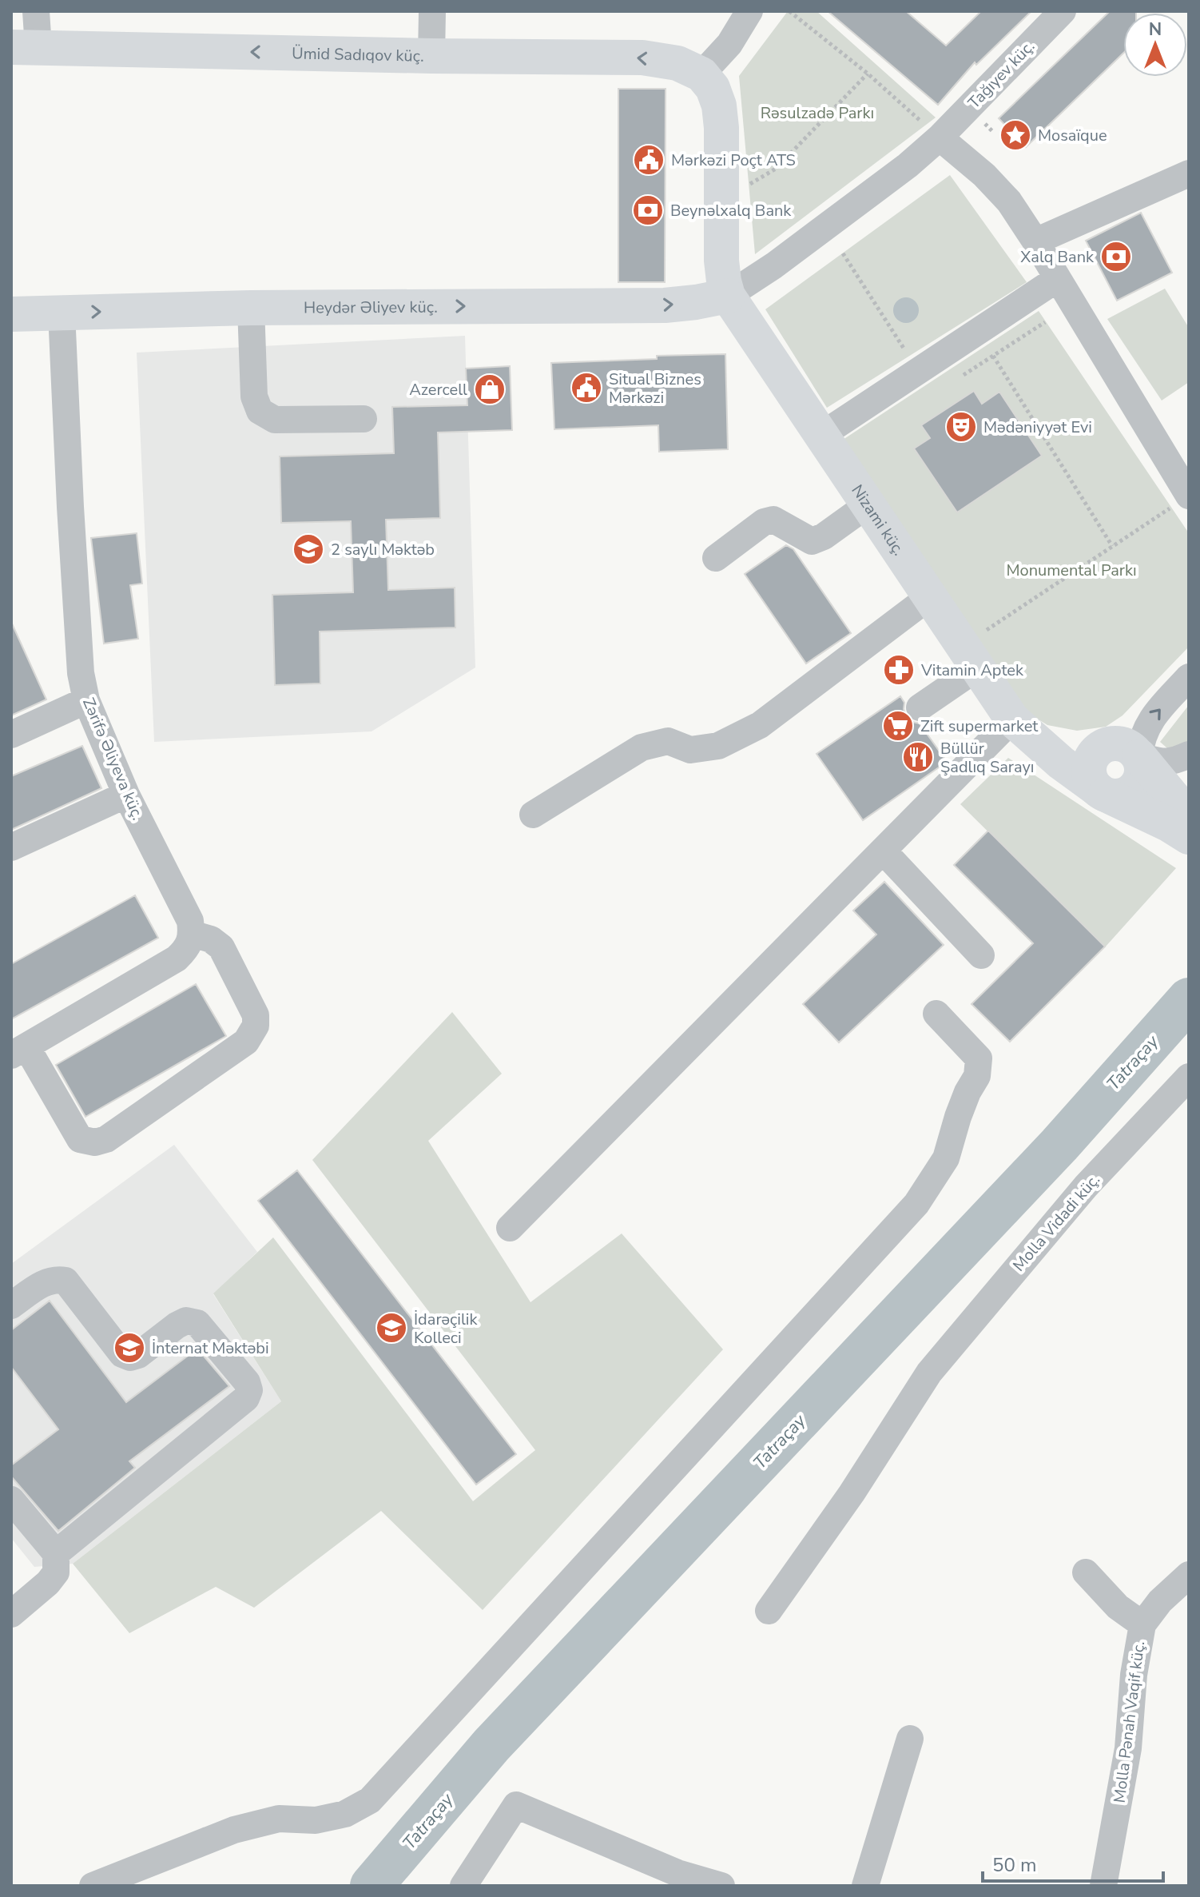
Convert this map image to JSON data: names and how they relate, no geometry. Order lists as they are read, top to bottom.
{
  "streets": {
    "main road": ["Ümid Sadıqov küç.", "Heydər Əliyev küç.", "Nizami küç."],
    "street": [
      "Tağıyev küç.",
      "Zərifə Əliyeva küç.",
      "Molla Vidadi küç.",
      "Molla Pənah Vaqif küç."
    ]
  },
  "crossings": [
    ["Tağıyev küç.", "Heydər Əliyev küç."],
    ["Tağıyev küç.", "Nizami küç."],
    ["Heydər Əliyev küç.", "Nizami küç."],
    ["Heydər Əliyev küç.", "Zərifə Əliyeva küç."]
  ],
  "one_way": ["Ümid Sadıqov küç.", "Heydər Əliyev küç."],
  "water": ["Tatraçay"],
  "parks": ["Rəsulzadə Parkı", "Monumental Parkı"],
  "places": {
    "place": ["Mosaïque"],
    "public building": ["Mərkəzi Poçt ATS", "Situal Biznes Mərkəzi"],
    "bank": ["Beynəlxalq Bank", "Xalq Bank"],
    "shop": ["Azercell"],
    "theatre": ["Mədəniyyət Evi"],
    "school or university": ["2 saylı Məktəb", "İdarəçilik Kolleci", "İnternat Məktəbi"],
    "pharmacy": ["Vitamin Aptek"],
    "supermarket": ["Zift supermarket"],
    "restaurant": ["Büllür Şadlıq Sarayı"]
  },
  "scale_bar": "50 m",
  "north": "top"
}
